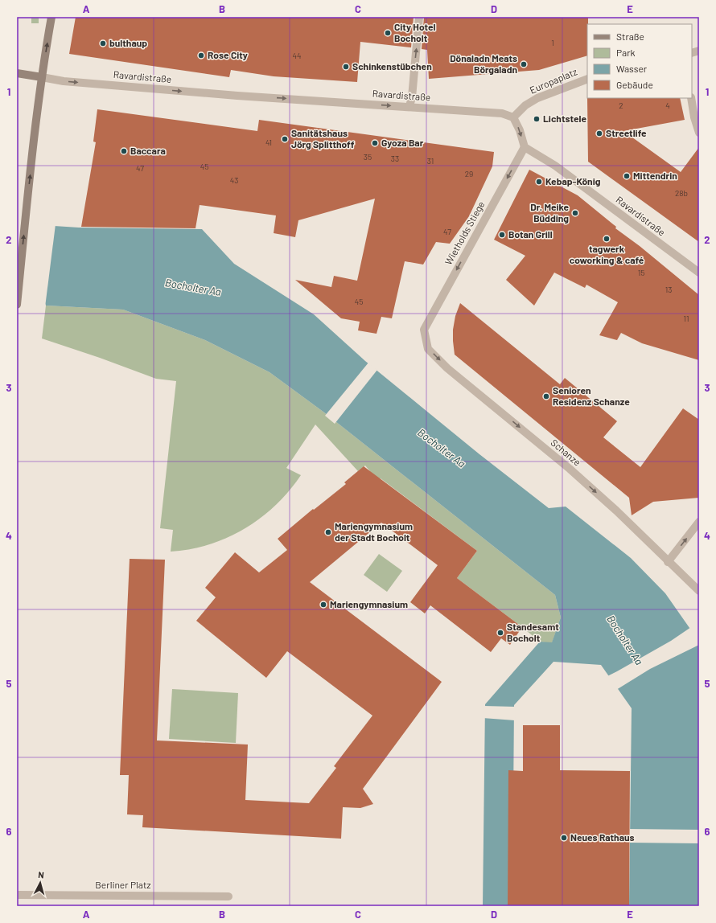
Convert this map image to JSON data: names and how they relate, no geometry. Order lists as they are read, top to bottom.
{
  "streets": {
    "street": [
      "Ravardistraße",
      "Europaplatz",
      "Wietholds Stiege",
      "Schanze",
      "Berliner Platz"
    ]
  },
  "crossings": [
    ["Ravardistraße", "Europaplatz"],
    ["Ravardistraße", "Wietholds Stiege"],
    ["Wietholds Stiege", "Schanze"]
  ],
  "one_way": ["Ravardistraße", "Wietholds Stiege", "Schanze"],
  "water": ["Bocholter Aa"],
  "places": [
    "City Hotel Bocholt",
    "bulthaup",
    "Rose City",
    "Dönaladn Meats Börgaladn",
    "Schinkenstübchen",
    "Lichtstele",
    "Streetlife",
    "Sanitätshaus Jörg Splitthoff",
    "Gyoza Bar",
    "Baccara",
    "Mittendrin",
    "Kebap-König",
    "Dr. Meike Büdding",
    "Botan Grill",
    "tagwerk coworking & café",
    "Senioren Residenz Schanze",
    "Mariengymnasium der Stadt Bocholt",
    "Mariengymnasium",
    "Standesamt Bocholt",
    "Neues Rathaus"
  ],
  "house_numbers": [
    "1",
    "44",
    "2",
    "4",
    "41",
    "35",
    "33",
    "31",
    "45",
    "47",
    "29",
    "43",
    "28b",
    "47",
    "15",
    "13",
    "45",
    "11"
  ],
  "legend": [
    "Straße",
    "Park",
    "Wasser",
    "Gebäude"
  ],
  "north": "top",
  "grid": {
    "columns": [
      "A",
      "B",
      "C",
      "D",
      "E"
    ],
    "rows": [
      "1",
      "2",
      "3",
      "4",
      "5",
      "6"
    ]
  }
}
